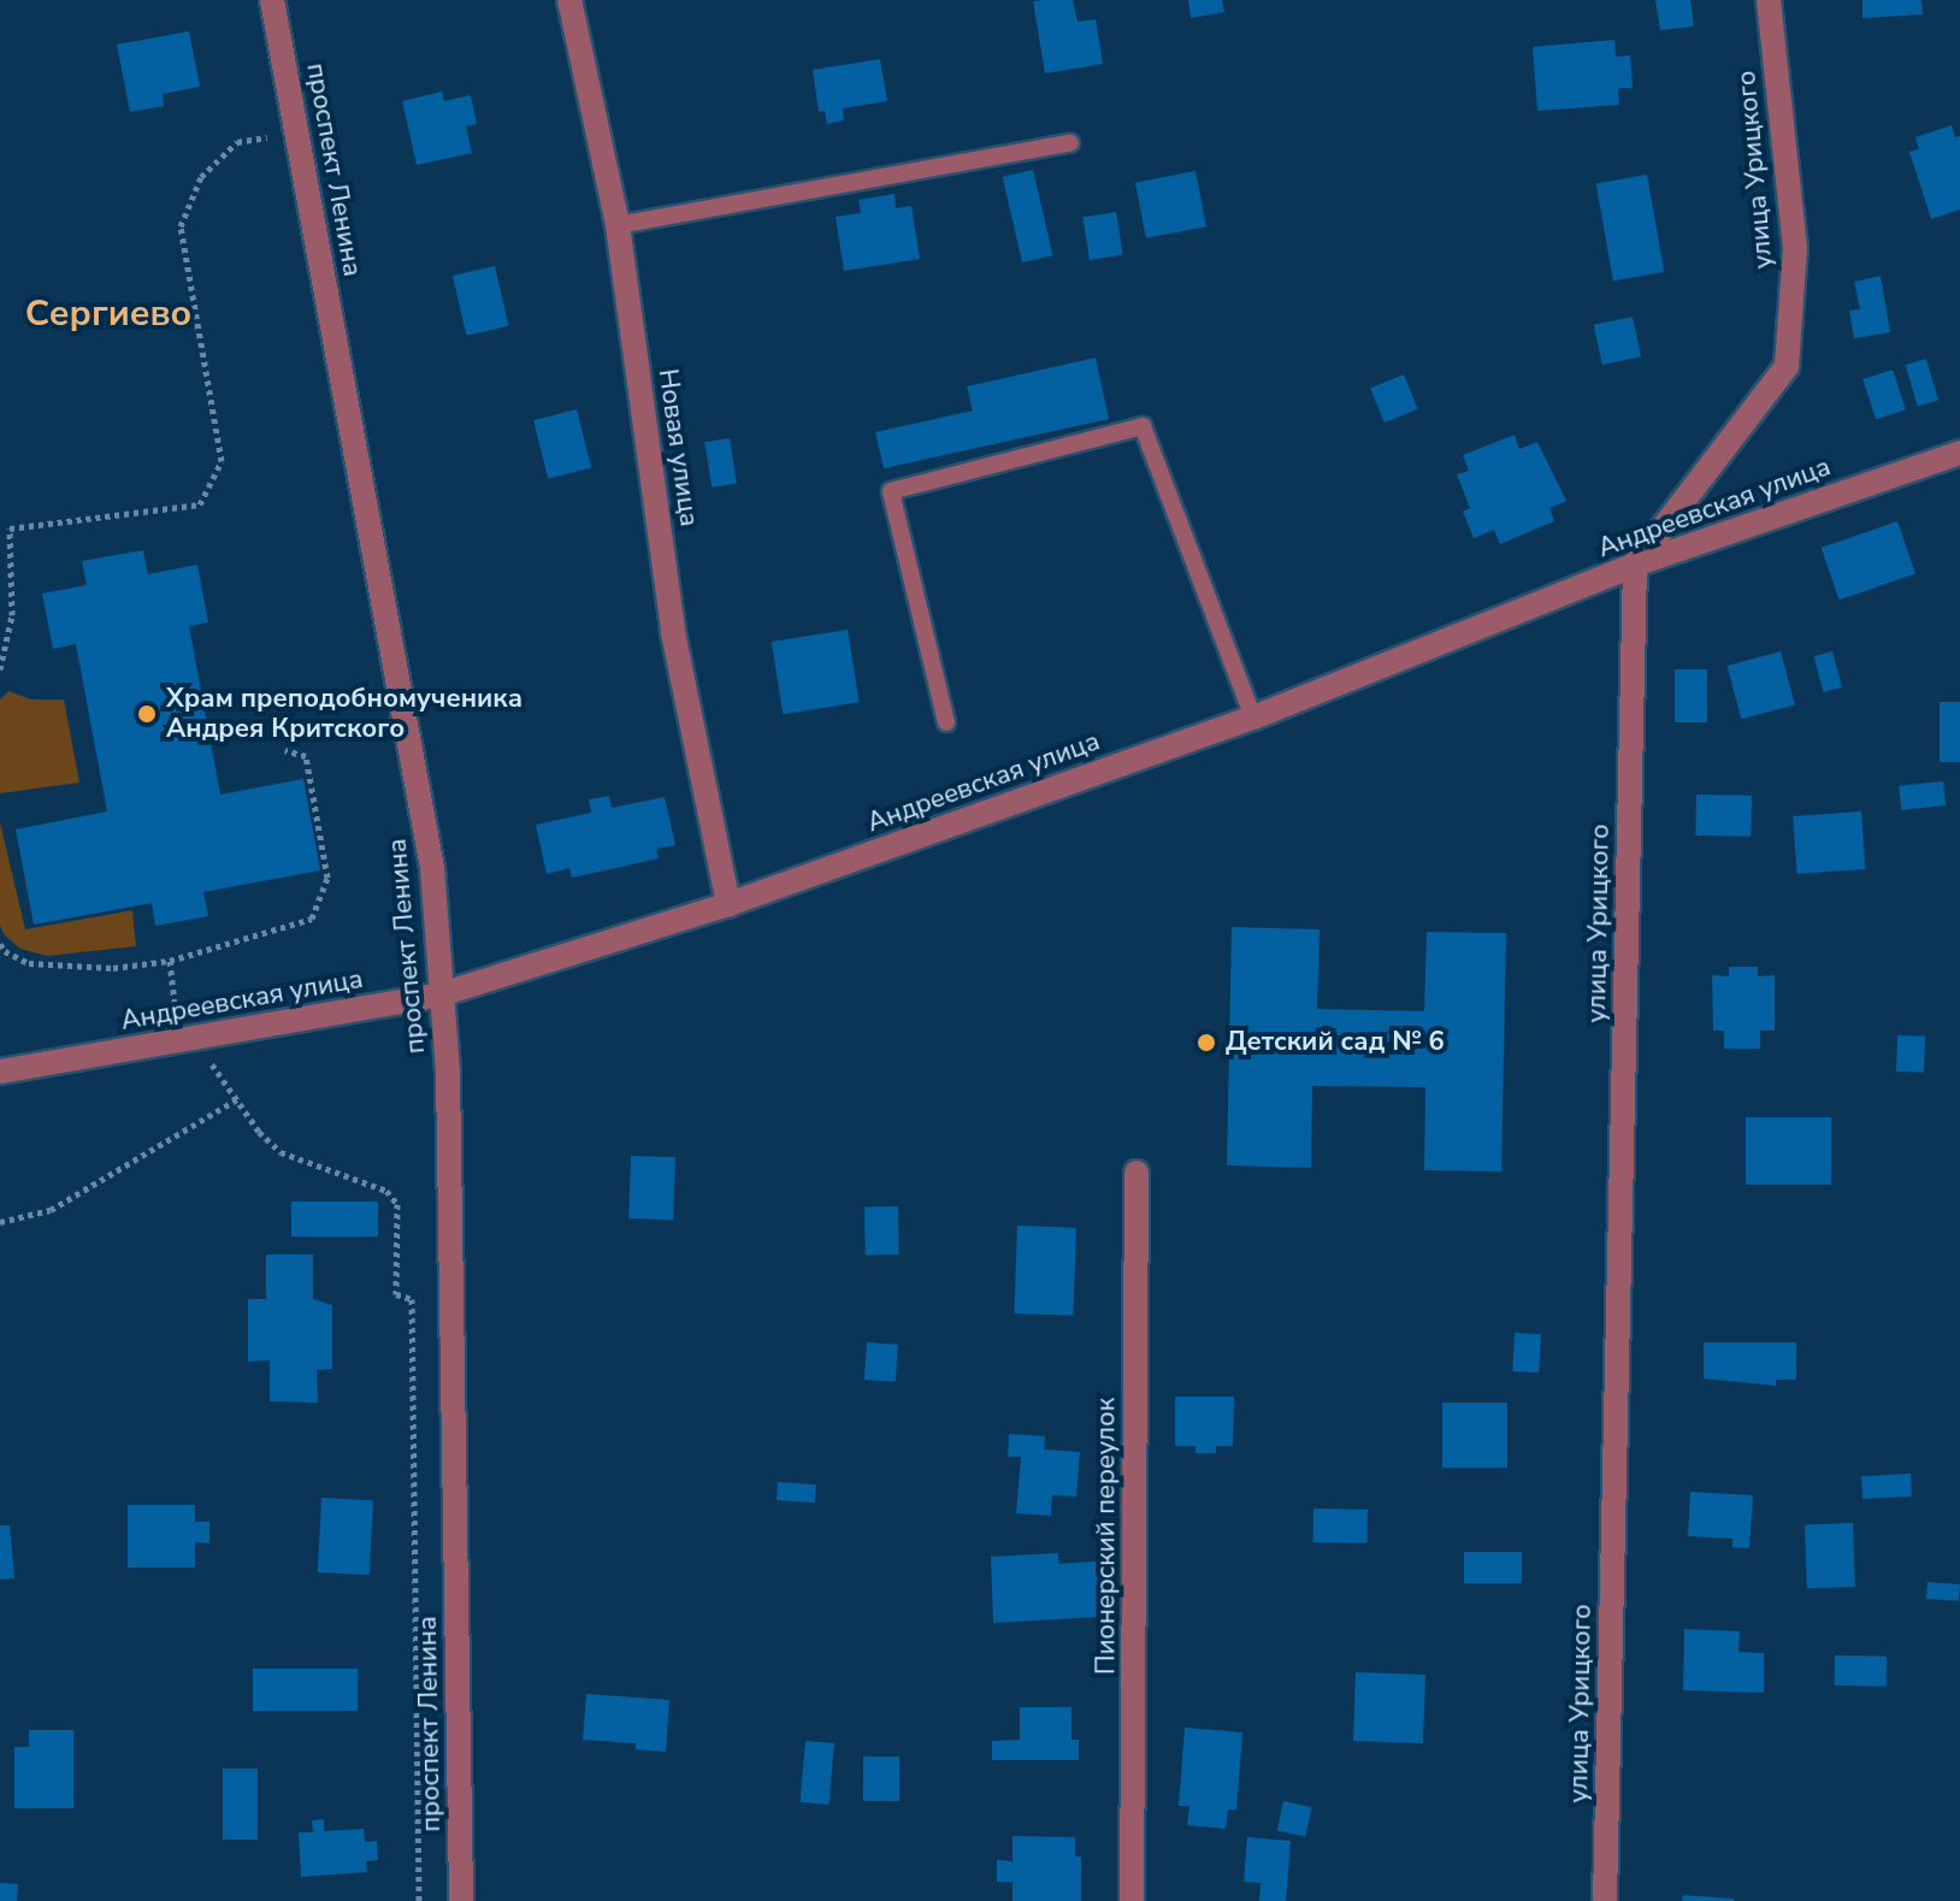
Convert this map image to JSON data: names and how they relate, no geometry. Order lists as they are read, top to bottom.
{
  "streets": {
    "street": [
      "проспект Ленина",
      "улица Урицкого",
      "Новая улица",
      "Андреевская улица",
      "Пионерский переулок"
    ]
  },
  "crossings": [
    ["проспект Ленина", "Андреевская улица"],
    ["улица Урицкого", "Андреевская улица"],
    ["Новая улица", "Андреевская улица"]
  ],
  "districts": ["Сергиево"],
  "places": ["Храм преподобномученика Андрея Критского", "Детский сад № 6"]
}
